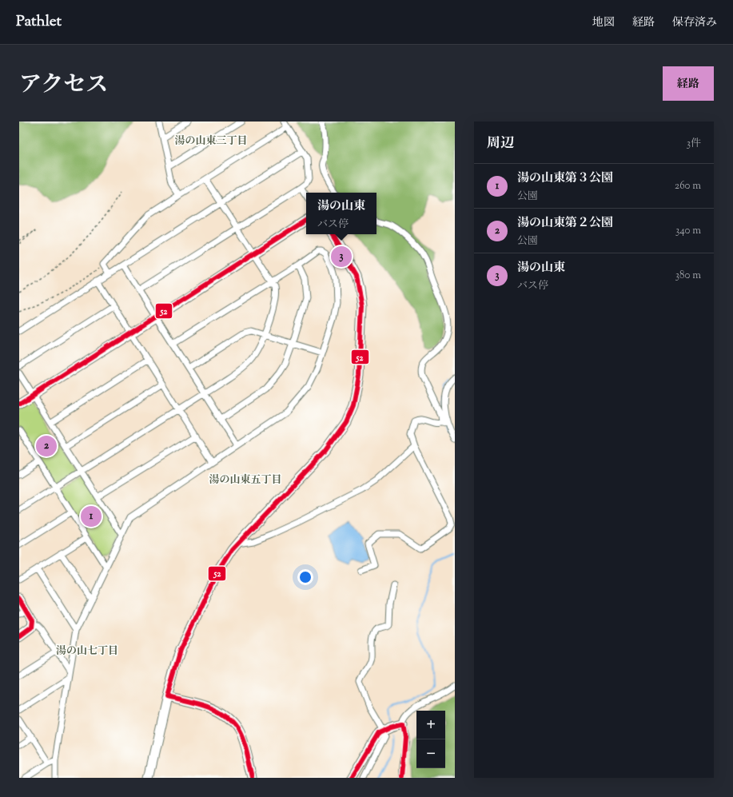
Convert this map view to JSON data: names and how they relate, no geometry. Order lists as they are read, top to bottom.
{
  "districts": ["湯の山東三丁目", "湯の山東五丁目", "湯の山七丁目"],
  "lines": ["transit line 52"],
  "page": {
    "header": "Pathlet",
    "nav": ["地図", "経路", "保存済み"],
    "title": "アクセス",
    "buttons": "経路",
    "heading": ["周辺", "3件"],
    "list": [
      {
        "mark": "1",
        "name": "湯の山東第３公園",
        "note": "公園",
        "value": "260 m"
      },
      {
        "mark": "2",
        "name": "湯の山東第２公園",
        "note": "公園",
        "value": "340 m"
      },
      {
        "mark": "3",
        "name": "湯の山東",
        "note": "バス停",
        "value": "380 m"
      }
    ],
    "popup": ["湯の山東", "バス停"],
    "pins": ["3", "2", "1"],
    "map_buttons": ["+", "−"]
  }
}
